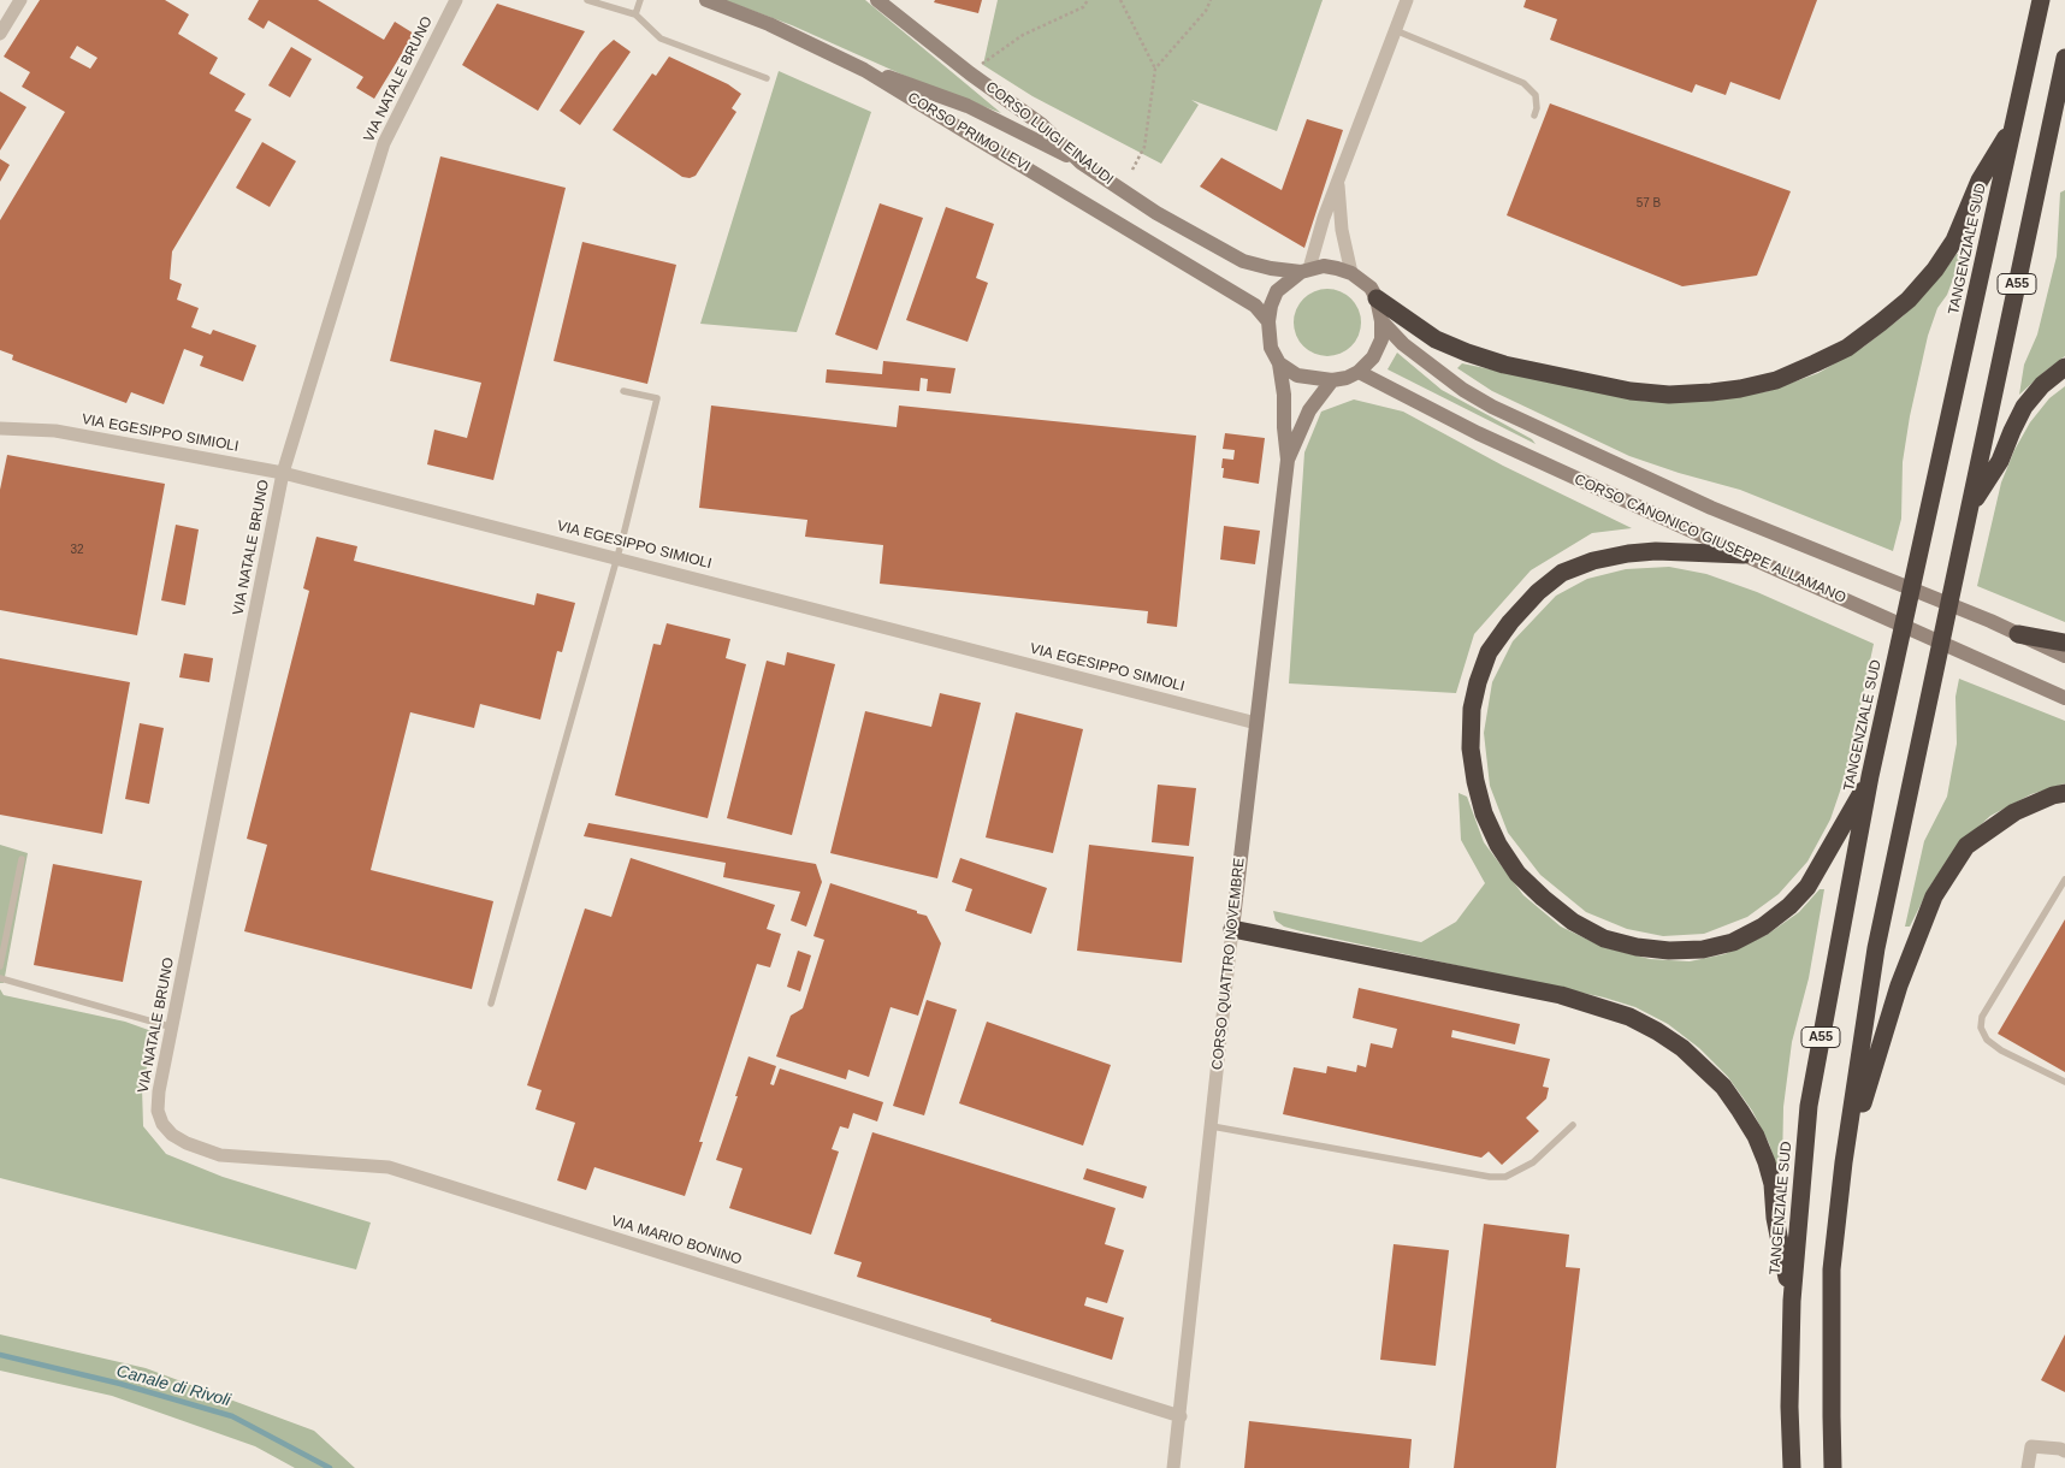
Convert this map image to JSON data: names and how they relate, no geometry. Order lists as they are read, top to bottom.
{
  "streets": {
    "highway": ["TANGENZIALE SUD", "A55"],
    "main road": [
      "CORSO PRIMO LEVI",
      "CORSO LUIGI EINAUDI",
      "CORSO CANONICO GIUSEPPE ALLAMANO",
      "CORSO QUATTRO NOVEMBRE"
    ],
    "street": ["VIA NATALE BRUNO", "VIA EGESIPPO SIMIOLI", "VIA MARIO BONINO"]
  },
  "crossings": [
    ["VIA NATALE BRUNO", "VIA EGESIPPO SIMIOLI"],
    ["VIA NATALE BRUNO", "VIA MARIO BONINO"],
    ["CORSO PRIMO LEVI", "CORSO LUIGI EINAUDI"],
    ["CORSO LUIGI EINAUDI", "CORSO CANONICO GIUSEPPE ALLAMANO"],
    ["CORSO LUIGI EINAUDI", "CORSO QUATTRO NOVEMBRE"],
    ["VIA EGESIPPO SIMIOLI", "CORSO QUATTRO NOVEMBRE"],
    ["CORSO CANONICO GIUSEPPE ALLAMANO", "CORSO QUATTRO NOVEMBRE"],
    ["CORSO QUATTRO NOVEMBRE", "VIA MARIO BONINO"]
  ],
  "water": ["Canale di Rivoli"],
  "house_numbers": ["57 B", "32"]
}
